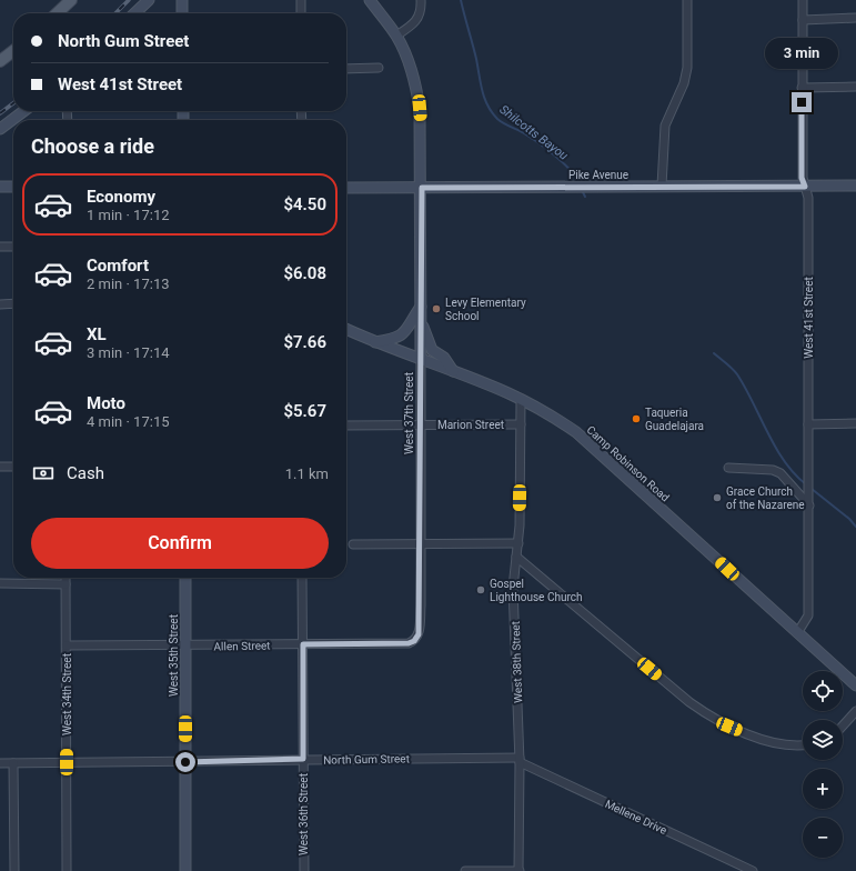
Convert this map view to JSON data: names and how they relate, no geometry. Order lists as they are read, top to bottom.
{
  "streets": {
    "main road": [
      "Pike Avenue",
      "West 37th Street",
      "Camp Robinson Road",
      "West 35th Street"
    ],
    "street": [
      "West 41st Street",
      "Marion Street",
      "Allen Street",
      "West 38th Street",
      "West 34th Street",
      "North Gum Street",
      "West 36th Street",
      "Mellene Drive"
    ]
  },
  "crossings": [
    ["Pike Avenue", "West 41st Street"],
    ["Pike Avenue", "West 37th Street"],
    ["West 41st Street", "Camp Robinson Road"],
    ["West 37th Street", "Marion Street"],
    ["West 37th Street", "Camp Robinson Road"],
    ["West 37th Street", "Allen Street"],
    ["Marion Street", "West 38th Street"],
    ["Camp Robinson Road", "West 38th Street"],
    ["Allen Street", "West 35th Street"],
    ["Allen Street", "West 34th Street"],
    ["Allen Street", "West 36th Street"],
    ["West 35th Street", "North Gum Street"],
    ["West 38th Street", "North Gum Street"],
    ["West 38th Street", "Mellene Drive"],
    ["West 34th Street", "North Gum Street"],
    ["North Gum Street", "West 36th Street"],
    ["North Gum Street", "Mellene Drive"]
  ],
  "water": ["Shilcotts Bayou"],
  "places": [
    "Levy Elementary School",
    "Taqueria Guadelajara",
    "Grace Church of the Nazarene",
    "Gospel Lighthouse Church"
  ],
  "page": {
    "banner": ["North Gum Street", "West 41st Street"],
    "bubble": "3 min",
    "heading": "Choose a ride",
    "list": [
      {
        "name": "Economy",
        "note": "1 min · 17:12",
        "value": "$4.50"
      },
      {
        "name": "Comfort",
        "note": "2 min · 17:13",
        "value": "$6.08"
      },
      {
        "name": "XL",
        "note": "3 min · 17:14",
        "value": "$7.66"
      },
      {
        "name": "Moto",
        "note": "4 min · 17:15",
        "value": "$5.67"
      }
    ],
    "pay": ["Cash", "1.1 km"],
    "buttons": "Confirm",
    "map_buttons": ["+", "−"]
  }
}
